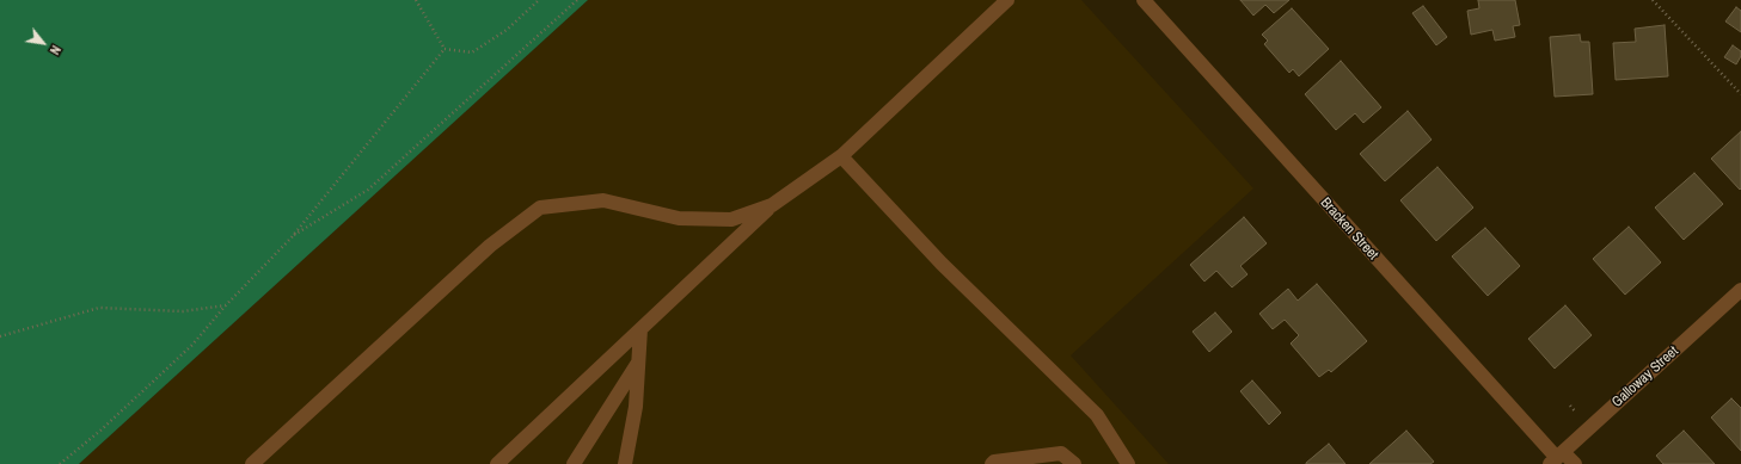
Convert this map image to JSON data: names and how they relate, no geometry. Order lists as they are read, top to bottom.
{
  "streets": {
    "street": ["Bracken Street", "Galloway Street"]
  },
  "crossings": [
    ["Bracken Street", "Galloway Street"]
  ],
  "north": "bottom right"
}
